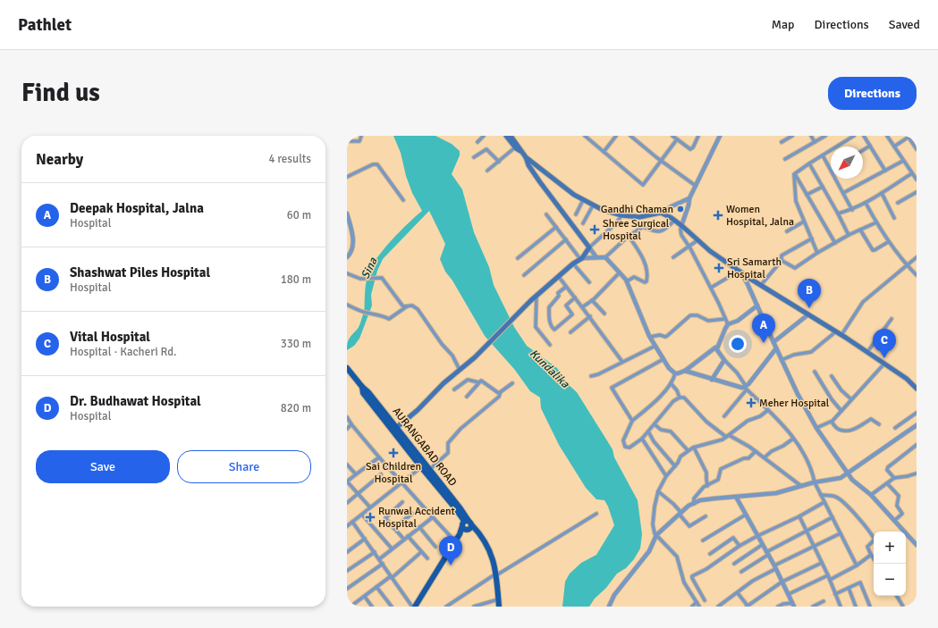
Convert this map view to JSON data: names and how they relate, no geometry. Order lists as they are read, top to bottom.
{
  "streets": {
    "main road": ["AURANGABAD ROAD"]
  },
  "water": ["Sina", "Kundalika"],
  "places": {
    "other": ["Gandhi Chaman"],
    "health": [
      "Women Hospital, Jalna",
      "Shree Surgical Hospital",
      "Sri Samarth Hospital",
      "Meher Hospital",
      "Sai Children Hospital",
      "Runwal Accident Hospital"
    ]
  },
  "north": "bottom left",
  "page": {
    "header": "Pathlet",
    "nav": ["Map", "Directions", "Saved"],
    "buttons": [
      "Directions",
      ["Save", "Share"]
    ],
    "title": "Find us",
    "heading": ["Nearby", "4 results"],
    "list": [
      {
        "mark": "A",
        "name": "Deepak Hospital, Jalna",
        "note": "Hospital",
        "value": "60 m"
      },
      {
        "mark": "B",
        "name": "Shashwat Piles Hospital",
        "note": "Hospital",
        "value": "180 m"
      },
      {
        "mark": "C",
        "name": "Vital Hospital",
        "note": "Hospital · Kacheri Rd.",
        "value": "330 m"
      },
      {
        "mark": "D",
        "name": "Dr. Budhawat Hospital",
        "note": "Hospital",
        "value": "820 m"
      }
    ],
    "pins": [
      "B",
      "A",
      "C",
      "D"
    ],
    "map_buttons": ["+", "−"]
  }
}
